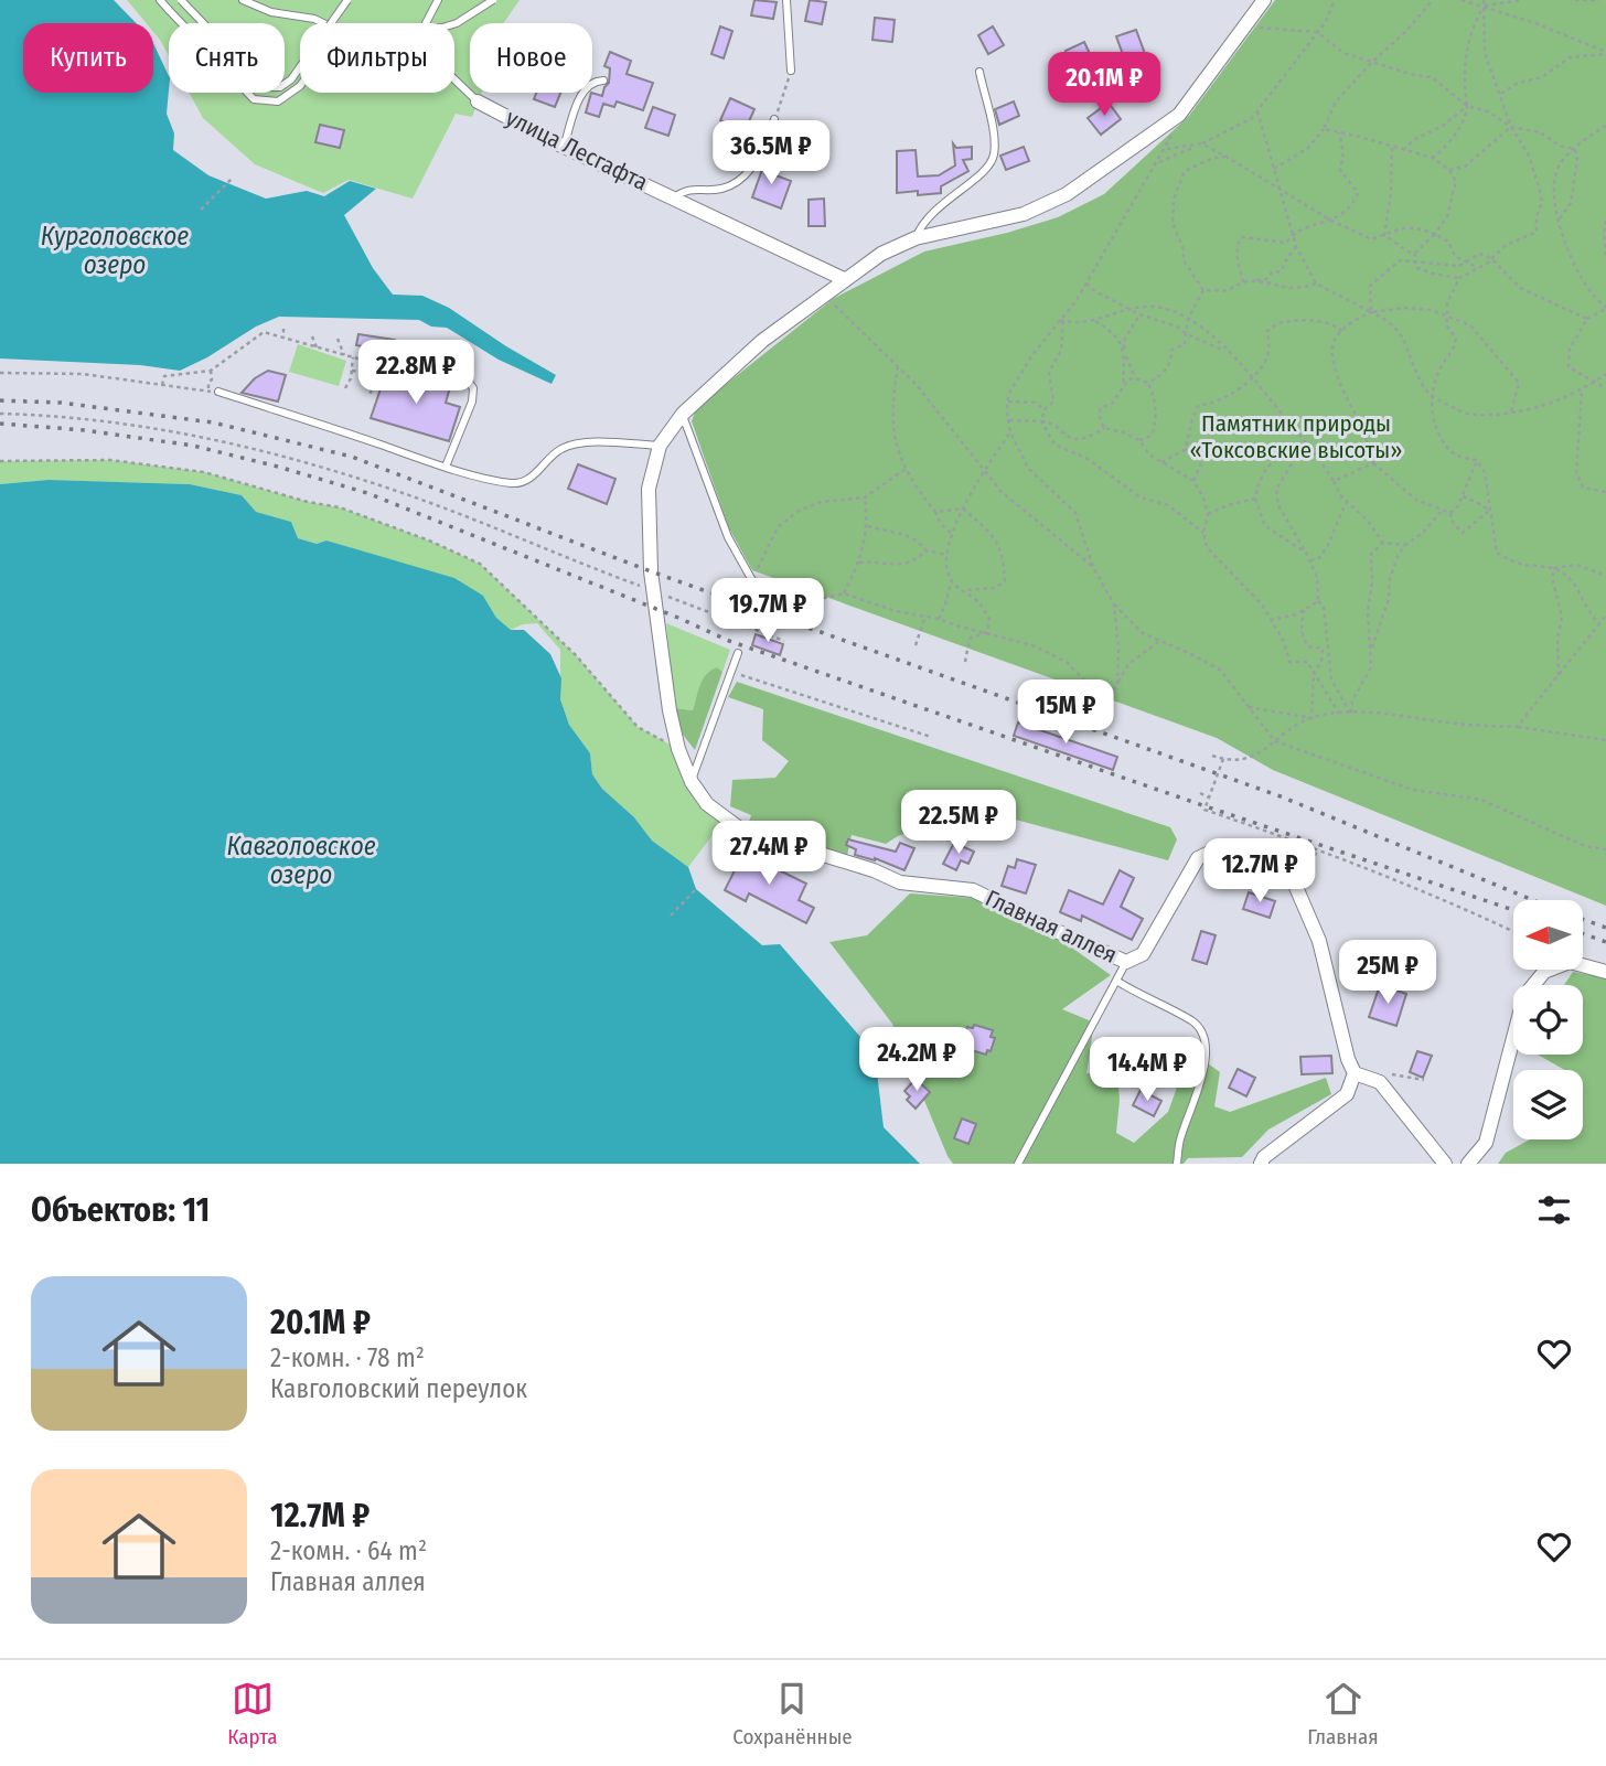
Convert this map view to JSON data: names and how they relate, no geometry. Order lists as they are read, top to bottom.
{
  "streets": {
    "street": ["улица Лесгафта", "Главная аллея"]
  },
  "water": ["Курголовское озеро", "Кавголовское озеро"],
  "parks": ["Памятник природы «Токсовские высоты»"],
  "north": "left",
  "page": {
    "chip": [
      "Купить",
      "Снять",
      "Фильтры",
      "Новое"
    ],
    "price": [
      "20.1M ₽",
      "36.5M ₽",
      "22.8M ₽",
      "19.7M ₽",
      "15M ₽",
      "22.5M ₽",
      "27.4M ₽",
      "12.7M ₽",
      "25M ₽",
      "24.2M ₽",
      "14.4M ₽"
    ],
    "heading": "Объектов: 11",
    "list": [
      {
        "name": "20.1M ₽",
        "note": "2-комн. · 78 m² · Кавголовский переулок"
      },
      {
        "name": "12.7M ₽",
        "note": "2-комн. · 64 m² · Главная аллея"
      }
    ],
    "tabs": ["Карта", "Сохранённые", "Главная"]
  }
}
